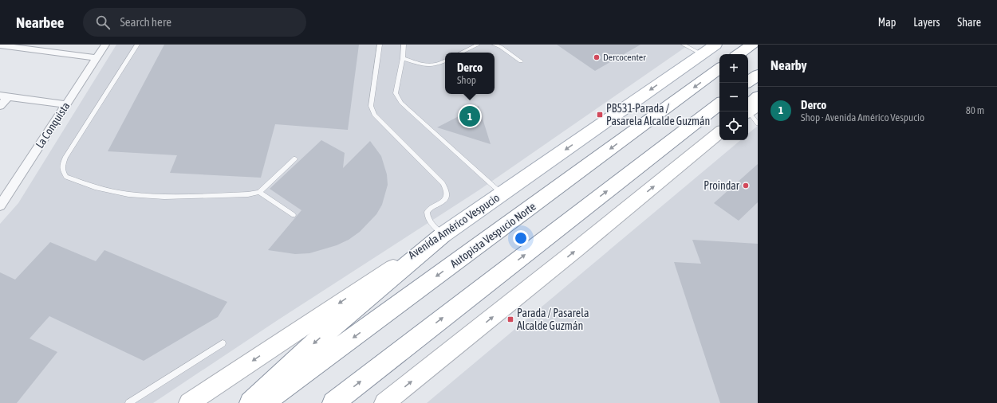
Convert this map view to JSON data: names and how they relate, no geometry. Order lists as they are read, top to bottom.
{
  "streets": {
    "main road": ["Avenida Américo Vespucio", "Autopista Vespucio Norte"],
    "street": ["La Conquista"]
  },
  "places": {
    "other": ["Dercocenter", "Proindar"],
    "transit": ["PB531-Parada / Pasarela Alcalde Guzmán", "Parada / Pasarela Alcalde Guzmán"]
  },
  "page": {
    "header": "Nearbee",
    "search": "Search here",
    "nav": ["Map", "Layers", "Share"],
    "heading": "Nearby",
    "popup": ["Derco", "Shop"],
    "map_buttons": ["+", "−"],
    "list": [
      {
        "mark": "1",
        "name": "Derco",
        "note": "Shop · Avenida Américo Vespucio",
        "value": "80 m"
      }
    ],
    "pins": "1"
  }
}
